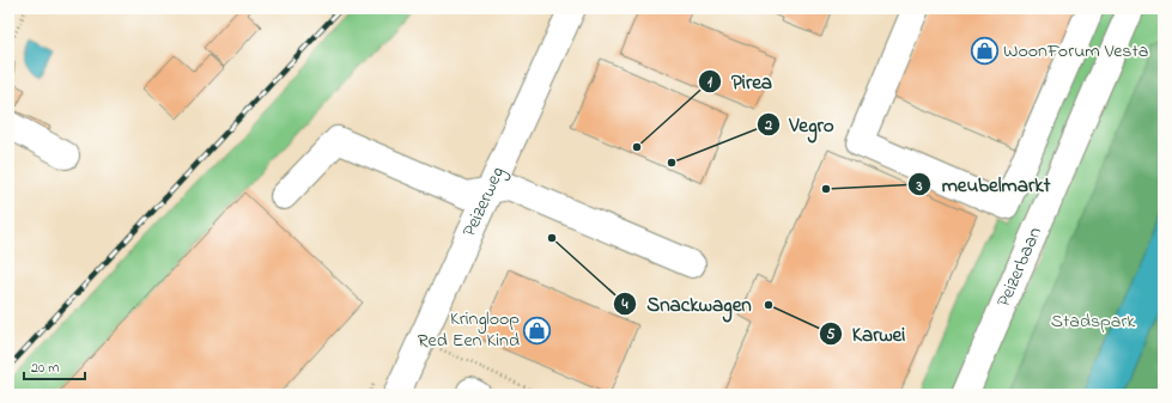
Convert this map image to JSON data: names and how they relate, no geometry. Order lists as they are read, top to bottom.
{
  "streets": {
    "street": ["Peizerweg", "Peizerbaan"]
  },
  "parks": ["Stadspark"],
  "places": {
    "shop": ["WoonForum Vesta", "Kringloop Red Een Kind"],
    "other": [
      "Pirea",
      "Vegro",
      "meubelmarkt",
      "Snackwagen",
      "Karwei"
    ]
  },
  "scale_bar": "20 m"
}
